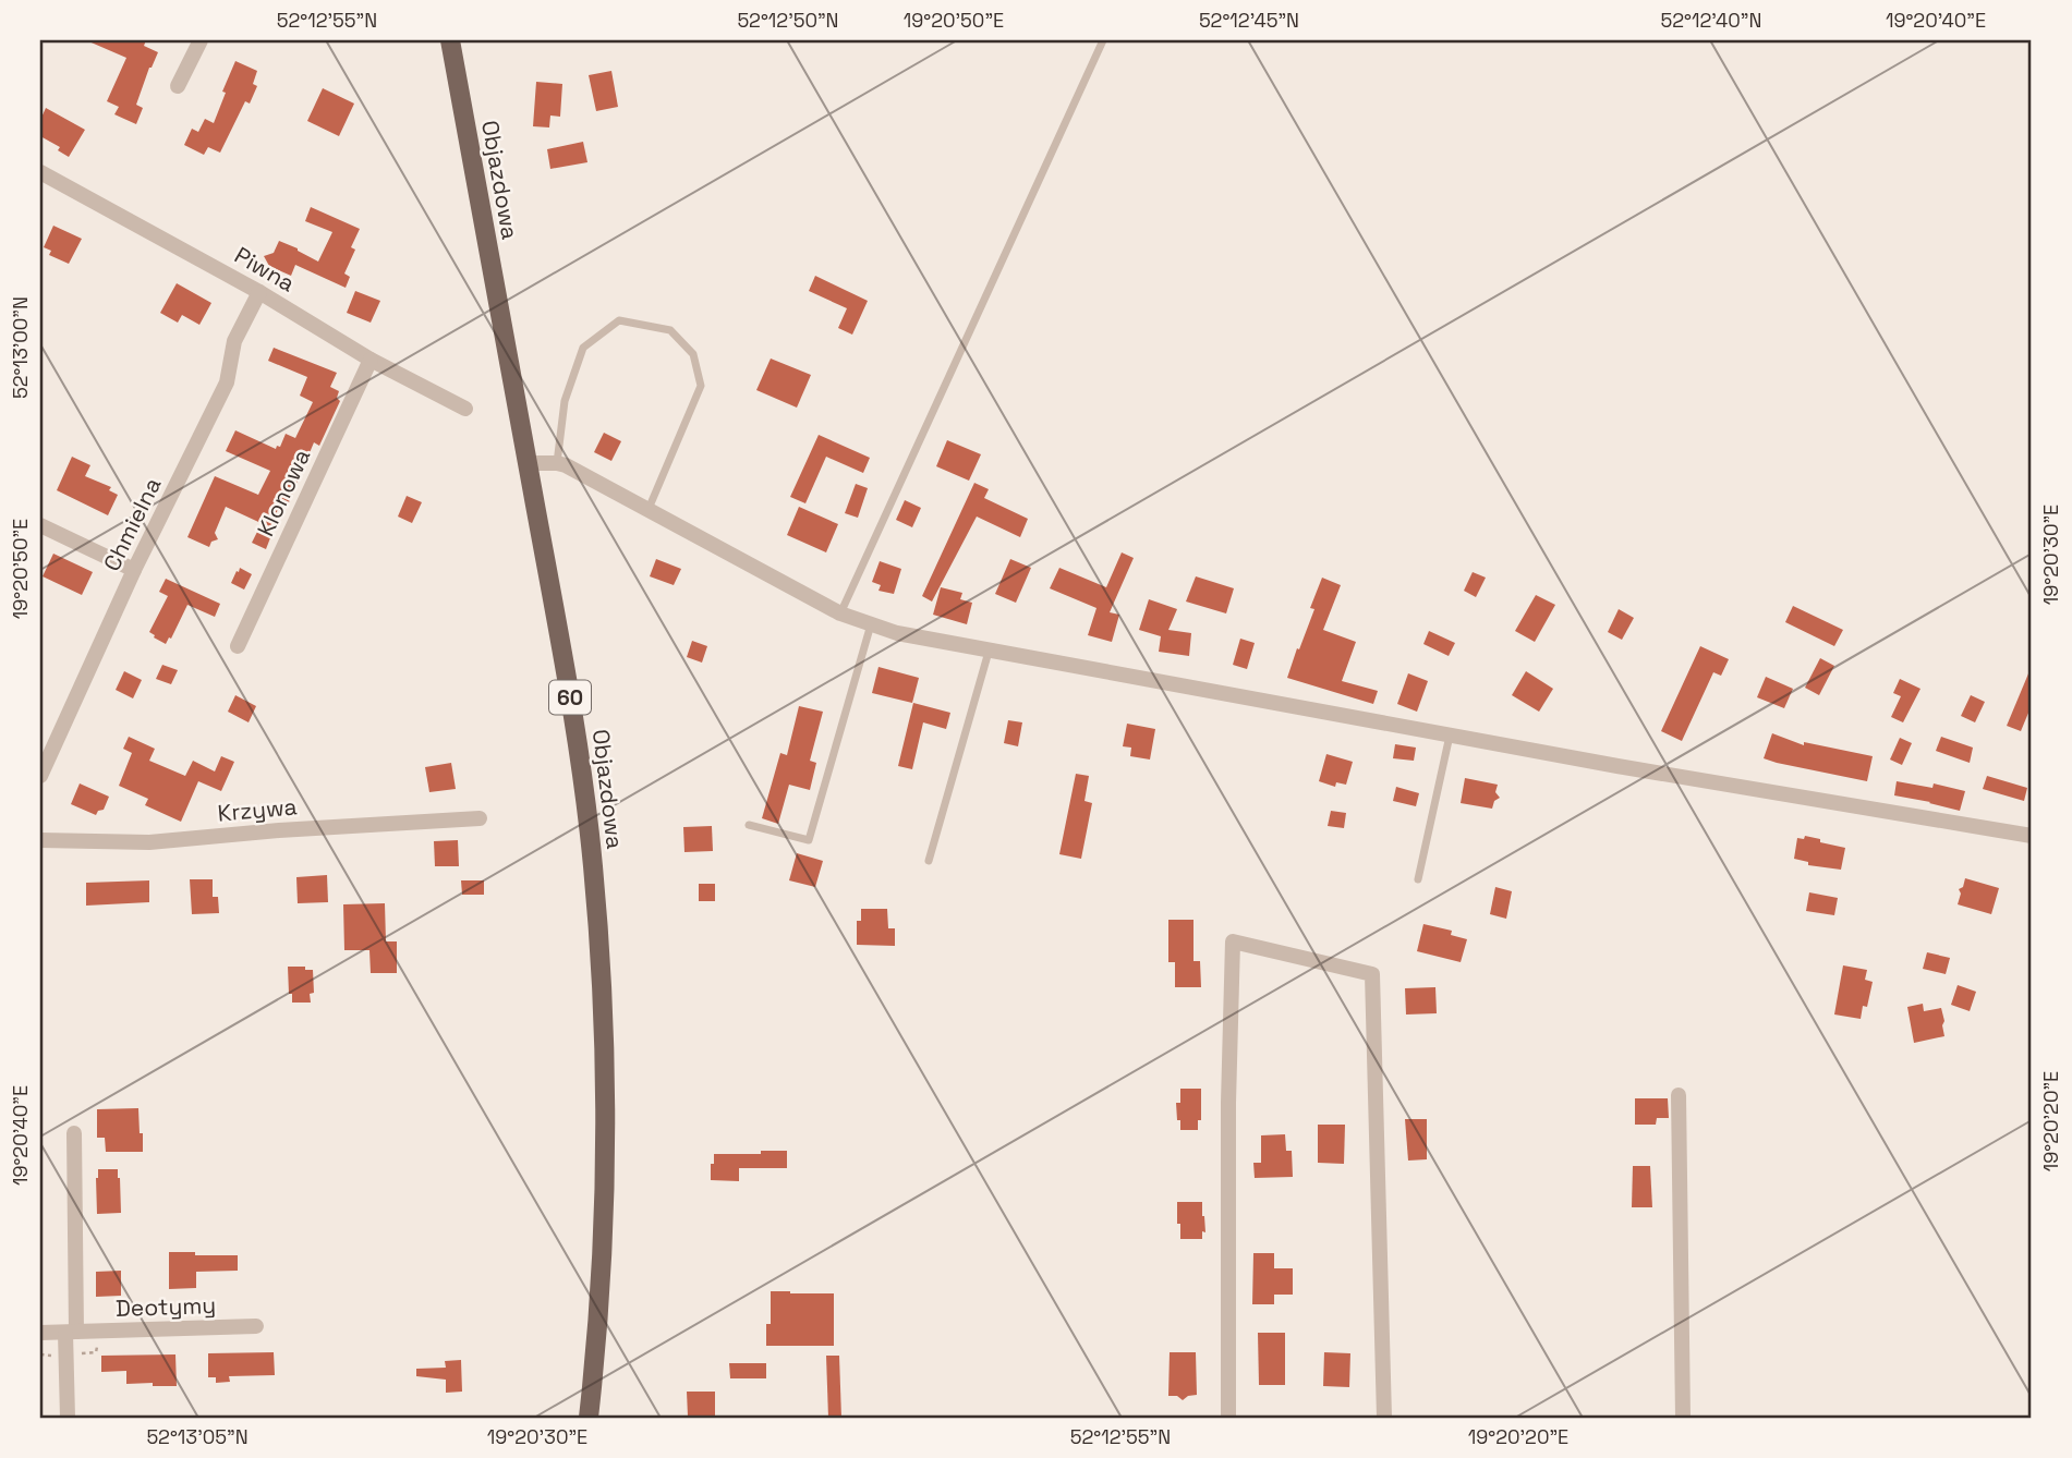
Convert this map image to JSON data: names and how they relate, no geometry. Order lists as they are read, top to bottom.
{
  "streets": {
    "main road": ["Objazdowa", "60"],
    "street": [
      "Piwna",
      "Klonowa",
      "Chmielna",
      "Krzywa",
      "Deotymy"
    ]
  },
  "crossings": [
    ["Piwna", "Klonowa"],
    ["Piwna", "Chmielna"]
  ],
  "coordinates": [
    "52°12'55\"N",
    "52°12'50\"N",
    "19°20'50\"E",
    "52°12'45\"N",
    "52°12'40\"N",
    "19°20'40\"E",
    "52°13'00\"N",
    "19°20'30\"E",
    "19°20'20\"E",
    "52°13'05\"N"
  ]
}
